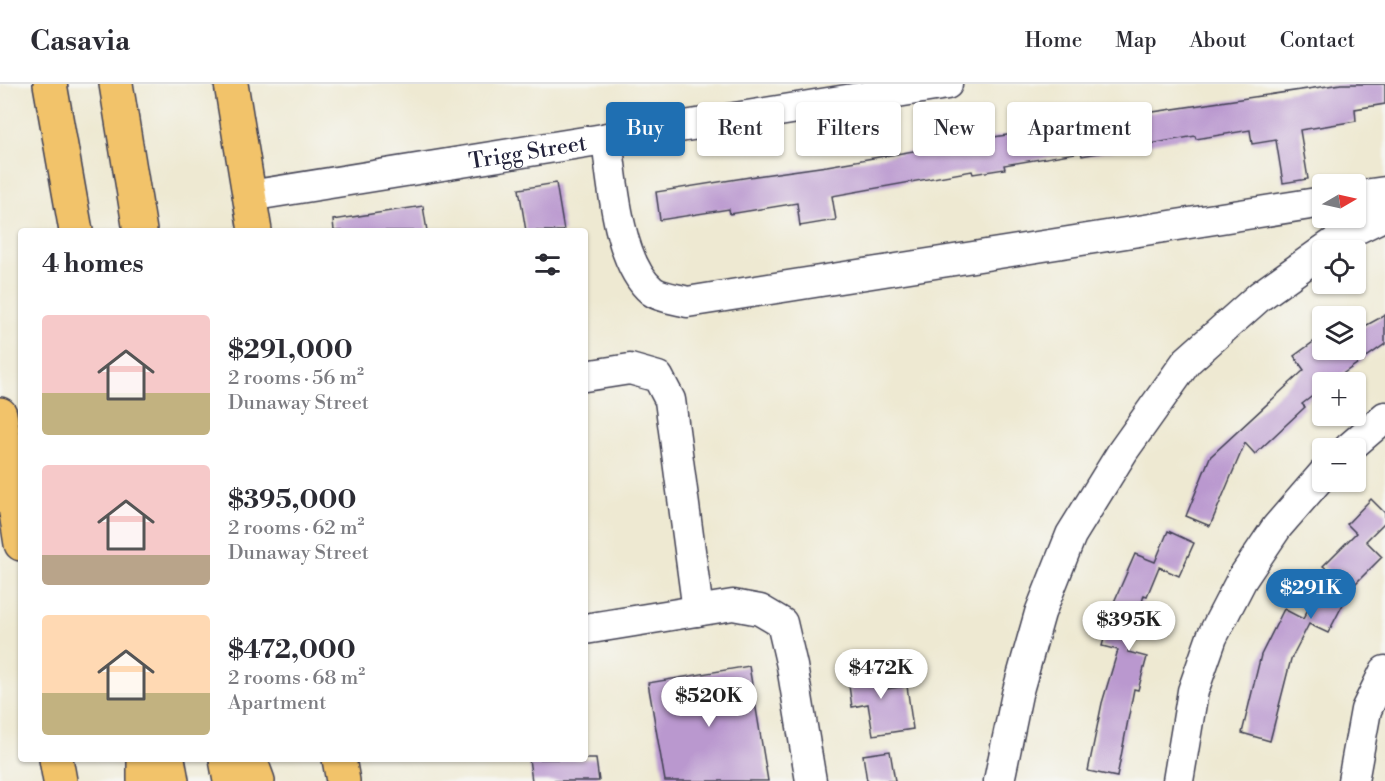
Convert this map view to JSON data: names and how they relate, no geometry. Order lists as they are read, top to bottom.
{
  "streets": {
    "street": ["Trigg Street"]
  },
  "north": "right",
  "page": {
    "header": "Casavia",
    "nav": [
      "Home",
      "Map",
      "About",
      "Contact"
    ],
    "chip": [
      "Buy",
      "Rent",
      "Filters",
      "New",
      "Apartment"
    ],
    "map_buttons": ["+", "−"],
    "heading": "4 homes",
    "list": [
      {
        "name": "$291,000",
        "note": "2 rooms · 56 m² · Dunaway Street"
      },
      {
        "name": "$395,000",
        "note": "2 rooms · 62 m² · Dunaway Street"
      },
      {
        "name": "$472,000",
        "note": "2 rooms · 68 m² · Apartment"
      }
    ],
    "price": [
      "$291K",
      "$395K",
      "$472K",
      "$520K"
    ]
  }
}
